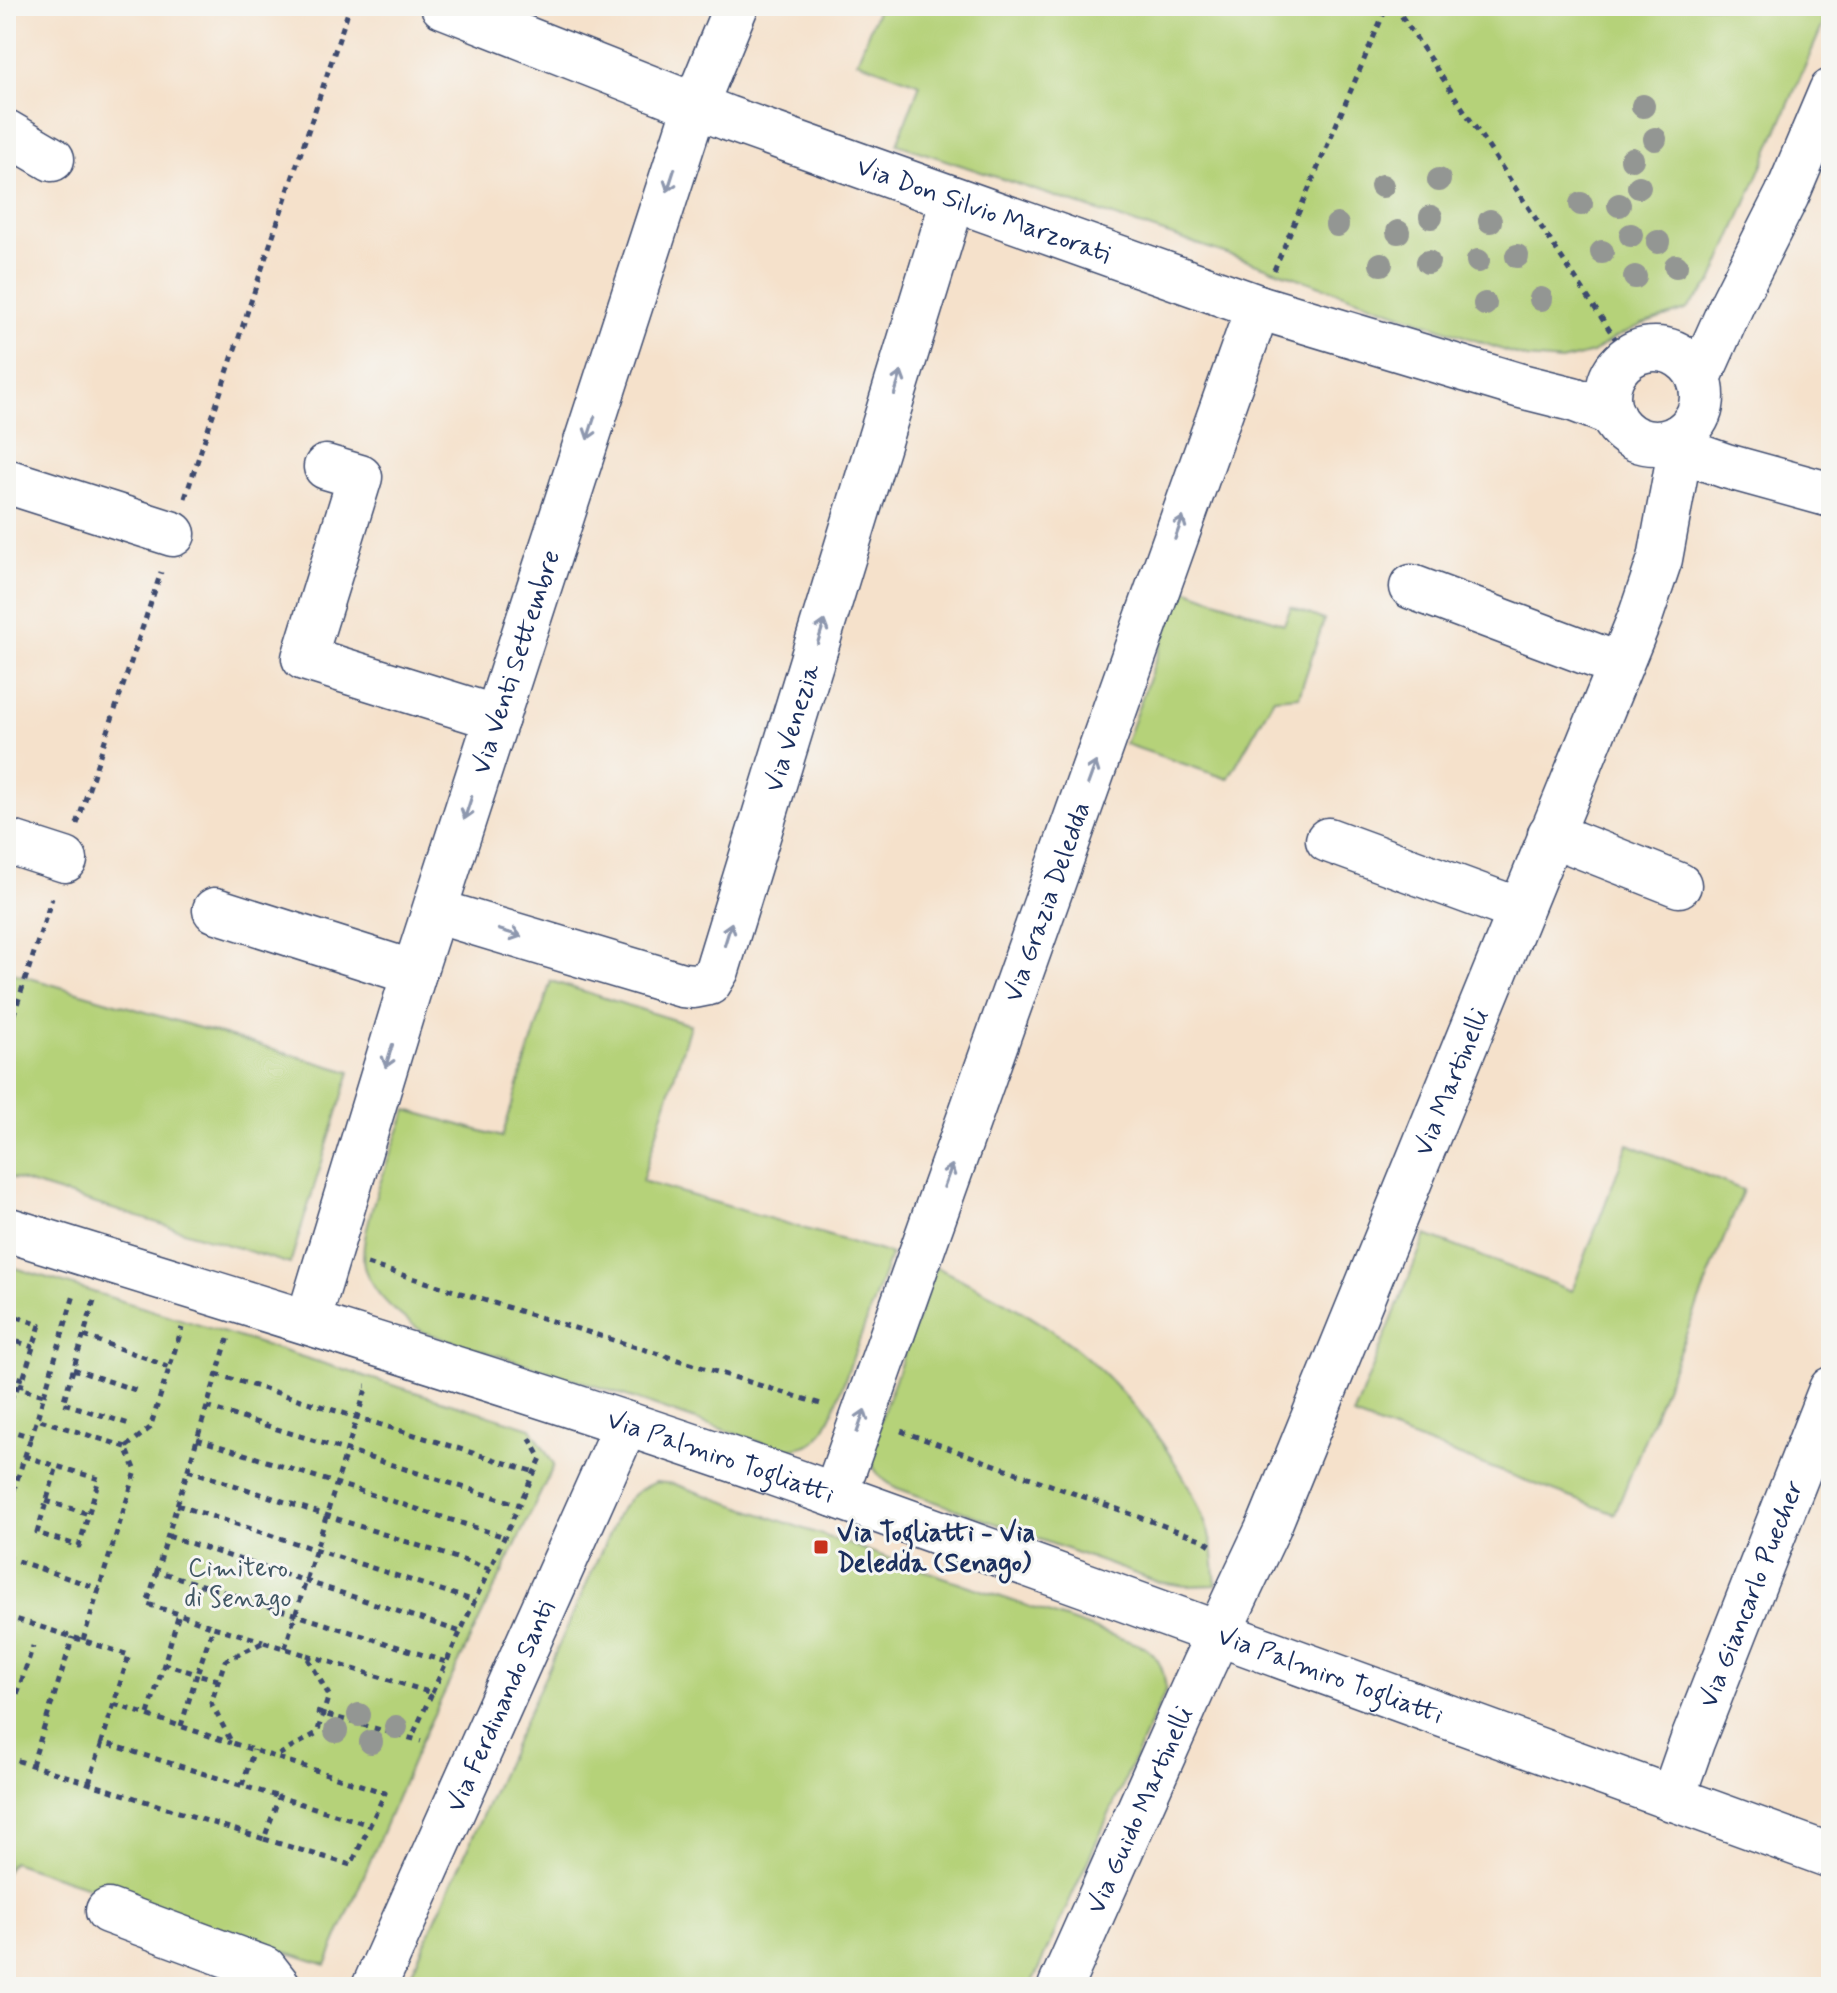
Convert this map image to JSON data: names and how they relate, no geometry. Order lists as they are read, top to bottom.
{
  "streets": {
    "street": [
      "Via Don Silvio Marzorati",
      "Via Venti Settembre",
      "Via Venezia",
      "Via Grazia Deledda",
      "Via Martinelli",
      "Via Palmiro Togliatti",
      "Via Giancarlo Puecher",
      "Via Ferdinando Santi",
      "Via Guido Martinelli"
    ]
  },
  "crossings": [
    ["Via Don Silvio Marzorati", "Via Venti Settembre"],
    ["Via Don Silvio Marzorati", "Via Venezia"],
    ["Via Don Silvio Marzorati", "Via Grazia Deledda"],
    ["Via Don Silvio Marzorati", "Via Martinelli"],
    ["Via Venti Settembre", "Via Venezia"],
    ["Via Venti Settembre", "Via Palmiro Togliatti"],
    ["Via Grazia Deledda", "Via Palmiro Togliatti"],
    ["Via Martinelli", "Via Palmiro Togliatti"],
    ["Via Martinelli", "Via Guido Martinelli"],
    ["Via Palmiro Togliatti", "Via Giancarlo Puecher"],
    ["Via Palmiro Togliatti", "Via Ferdinando Santi"],
    ["Via Palmiro Togliatti", "Via Guido Martinelli"]
  ],
  "one_way": ["Via Venti Settembre", "Via Grazia Deledda"],
  "parks": ["Cimitero di Senago"],
  "places": {
    "transit": ["Via Togliatti - Via Deledda (Senago)"]
  }
}
